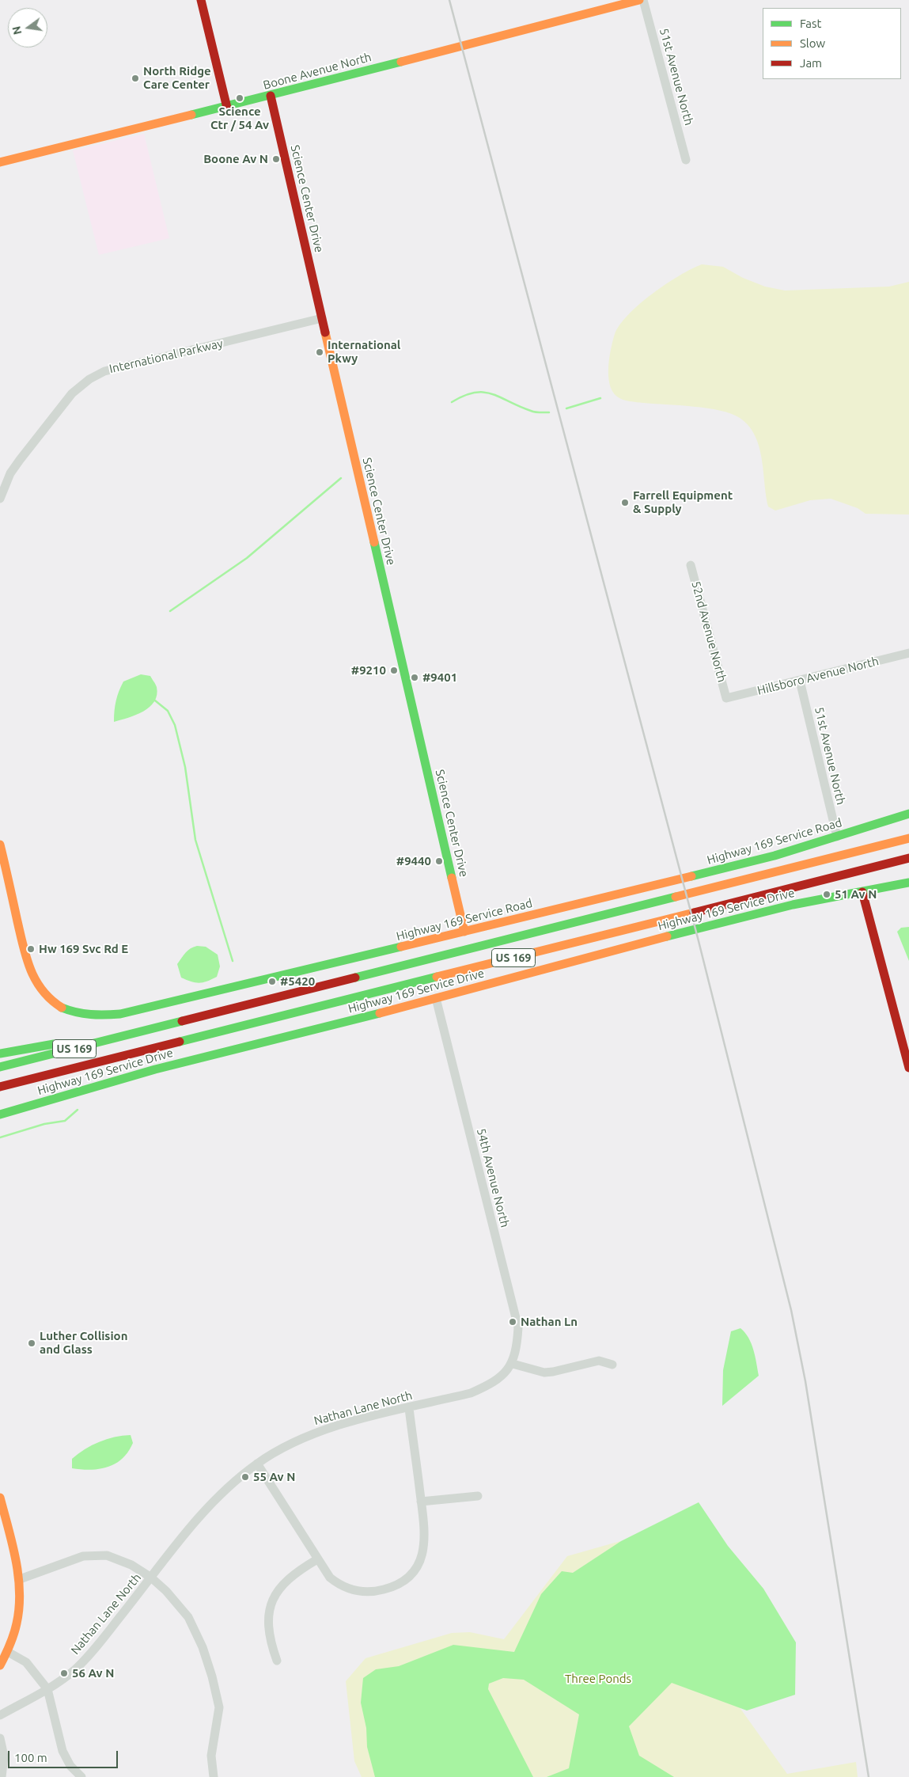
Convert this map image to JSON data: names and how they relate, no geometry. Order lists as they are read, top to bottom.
{
  "streets": {
    "main road": [
      "Boone Avenue North",
      "Science Center Drive",
      "Highway 169 Service Road",
      "Highway 169 Service Drive",
      "US 169"
    ],
    "street": [
      "51st Avenue North",
      "International Parkway",
      "52nd Avenue North",
      "Hillsboro Avenue North",
      "54th Avenue North",
      "Nathan Lane North"
    ]
  },
  "crossings": [
    ["Boone Avenue North", "Science Center Drive"],
    ["51st Avenue North", "Hillsboro Avenue North"],
    ["51st Avenue North", "Highway 169 Service Road"],
    ["Science Center Drive", "International Parkway"],
    ["Science Center Drive", "Highway 169 Service Road"],
    ["52nd Avenue North", "Hillsboro Avenue North"],
    ["Highway 169 Service Drive", "54th Avenue North"],
    ["54th Avenue North", "Nathan Lane North"]
  ],
  "parks": ["Three Ponds"],
  "places": [
    "North Ridge Care Center",
    "Science Ctr / 54 Av",
    "Boone Av N",
    "International Pkwy",
    "Farrell Equipment & Supply",
    "#9210",
    "#9401",
    "#9440",
    "51 Av N",
    "Hw 169 Svc Rd E",
    "#5420",
    "Nathan Ln",
    "Luther Collision and Glass",
    "55 Av N",
    "56 Av N"
  ],
  "legend": ["Fast", "Slow", "Jam"],
  "scale_bar": "100 m",
  "north": "left"
}
